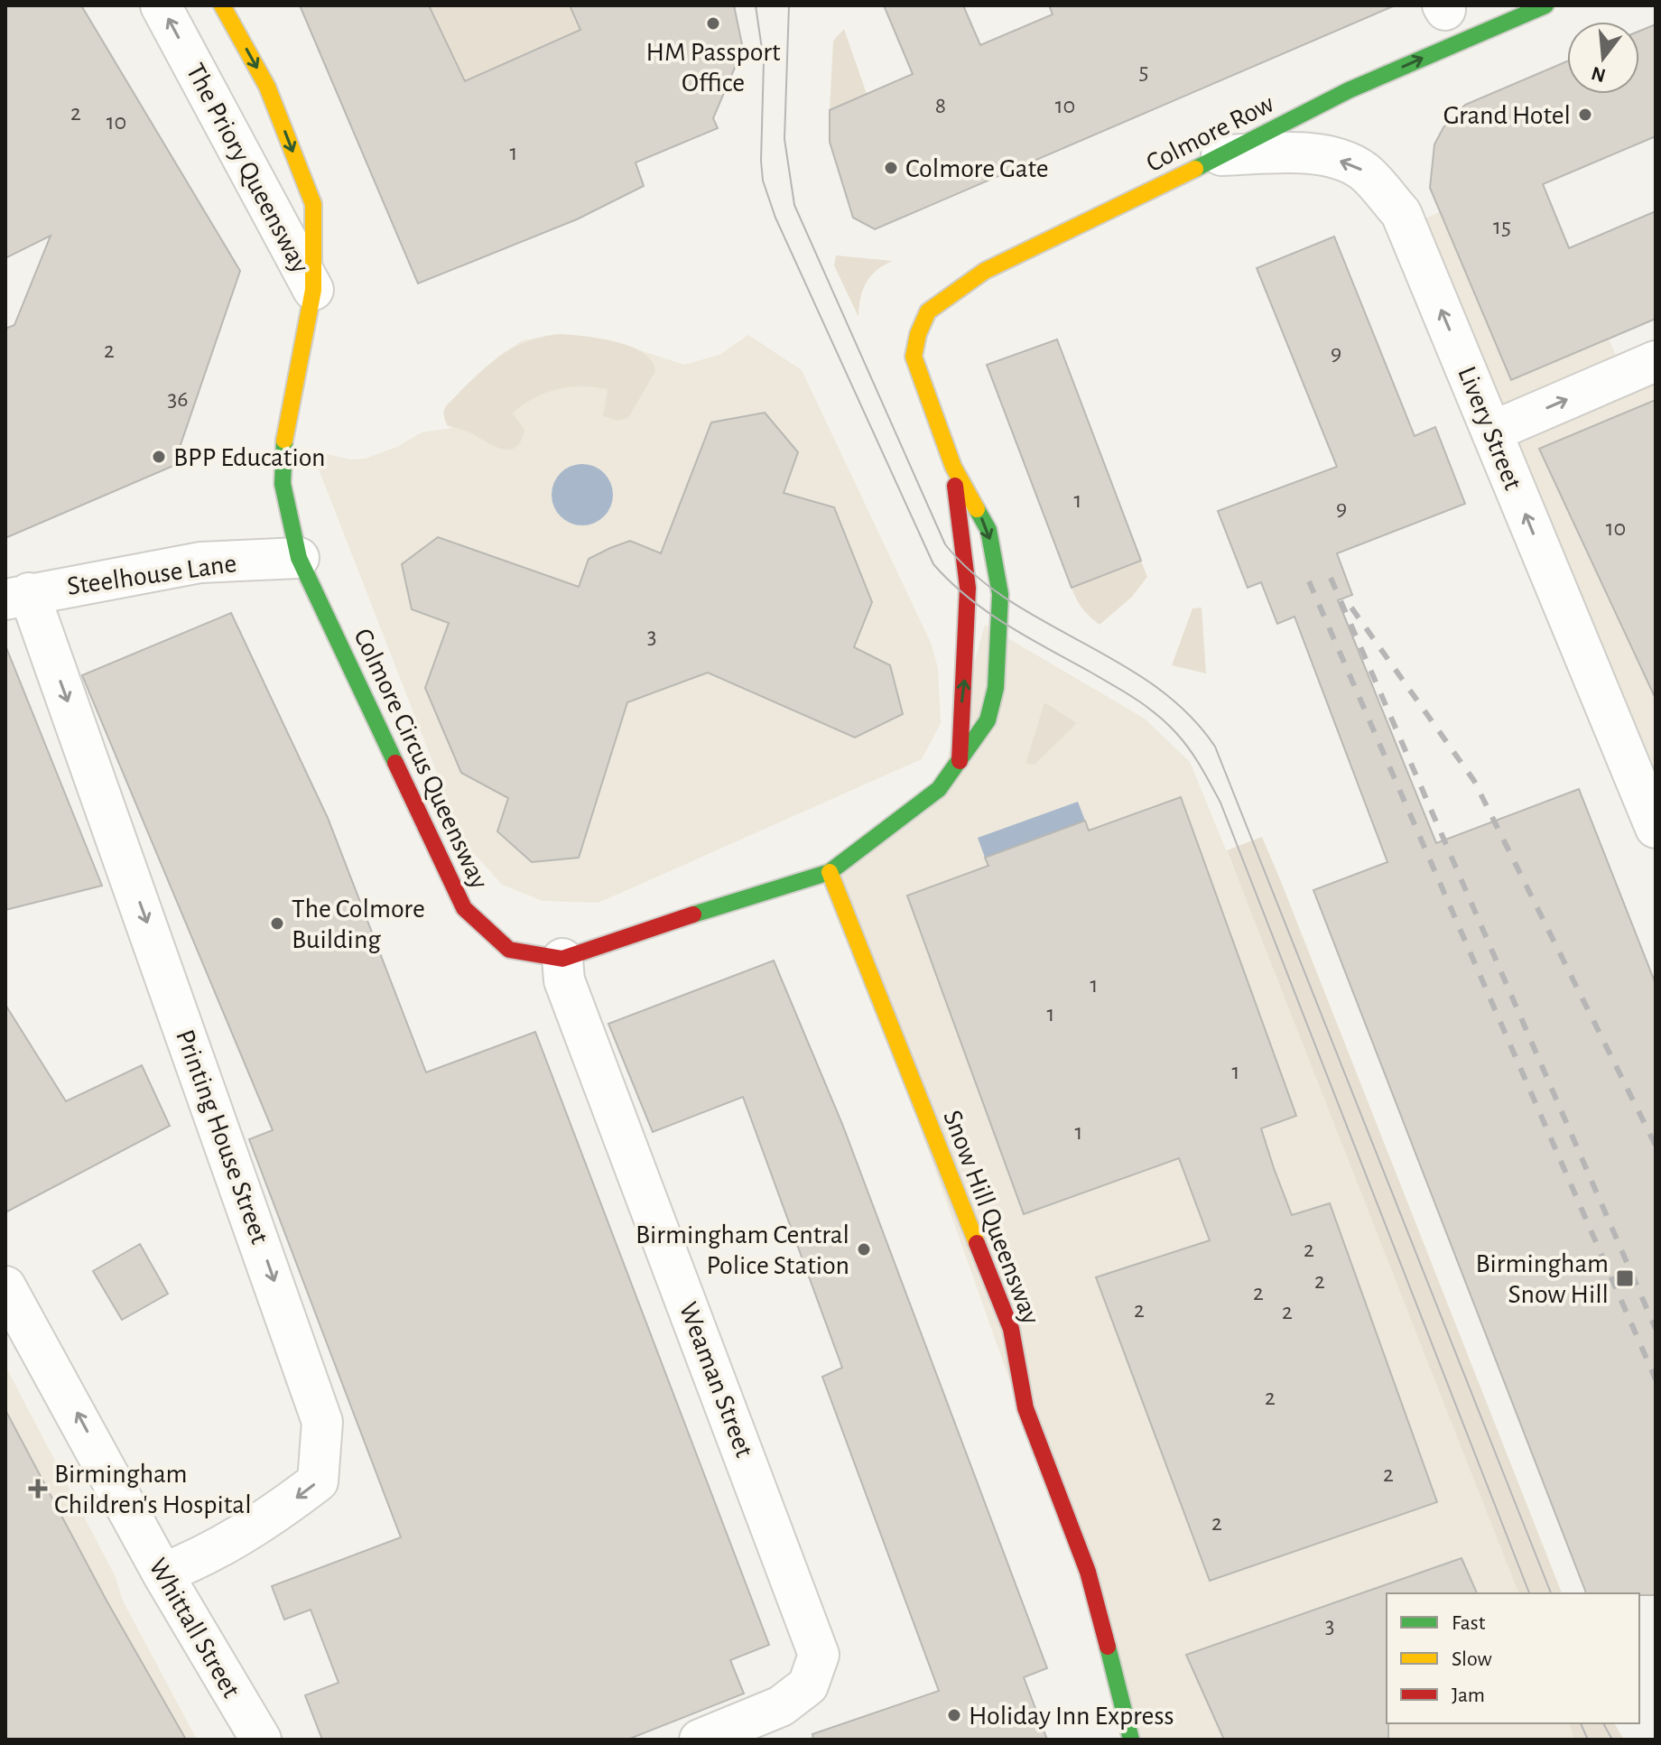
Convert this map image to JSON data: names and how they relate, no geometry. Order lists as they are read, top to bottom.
{
  "streets": {
    "street": [
      "Colmore Row",
      "The Priory Queensway",
      "Livery Street",
      "Steelhouse Lane",
      "Colmore Circus Queensway",
      "Printing House Street",
      "Snow Hill Queensway",
      "Weaman Street",
      "Whittall Street"
    ]
  },
  "crossings": [
    ["Colmore Row", "Livery Street"],
    ["Colmore Row", "Colmore Circus Queensway"],
    ["The Priory Queensway", "Colmore Circus Queensway"],
    ["Steelhouse Lane", "Colmore Circus Queensway"],
    ["Steelhouse Lane", "Printing House Street"],
    ["Colmore Circus Queensway", "Snow Hill Queensway"],
    ["Colmore Circus Queensway", "Weaman Street"],
    ["Printing House Street", "Whittall Street"]
  ],
  "one_way": [
    "Colmore Row",
    "Livery Street",
    "Printing House Street",
    "Whittall Street"
  ],
  "places": {
    "other": [
      "HM Passport Office",
      "Grand Hotel",
      "Colmore Gate",
      "BPP Education",
      "The Colmore Building",
      "Birmingham Central Police Station",
      "Holiday Inn Express"
    ],
    "transit": ["Birmingham Snow Hill"],
    "health": ["Birmingham Children's Hospital"]
  },
  "house_numbers": [
    "5",
    "8",
    "10",
    "2",
    "10",
    "1",
    "15",
    "2",
    "9",
    "36",
    "1",
    "9",
    "10",
    "3",
    "1",
    "1",
    "1",
    "1",
    "2",
    "2",
    "2",
    "2",
    "2",
    "2",
    "2",
    "2",
    "3"
  ],
  "legend": ["Fast", "Slow", "Jam"],
  "north": "bottom"
}
